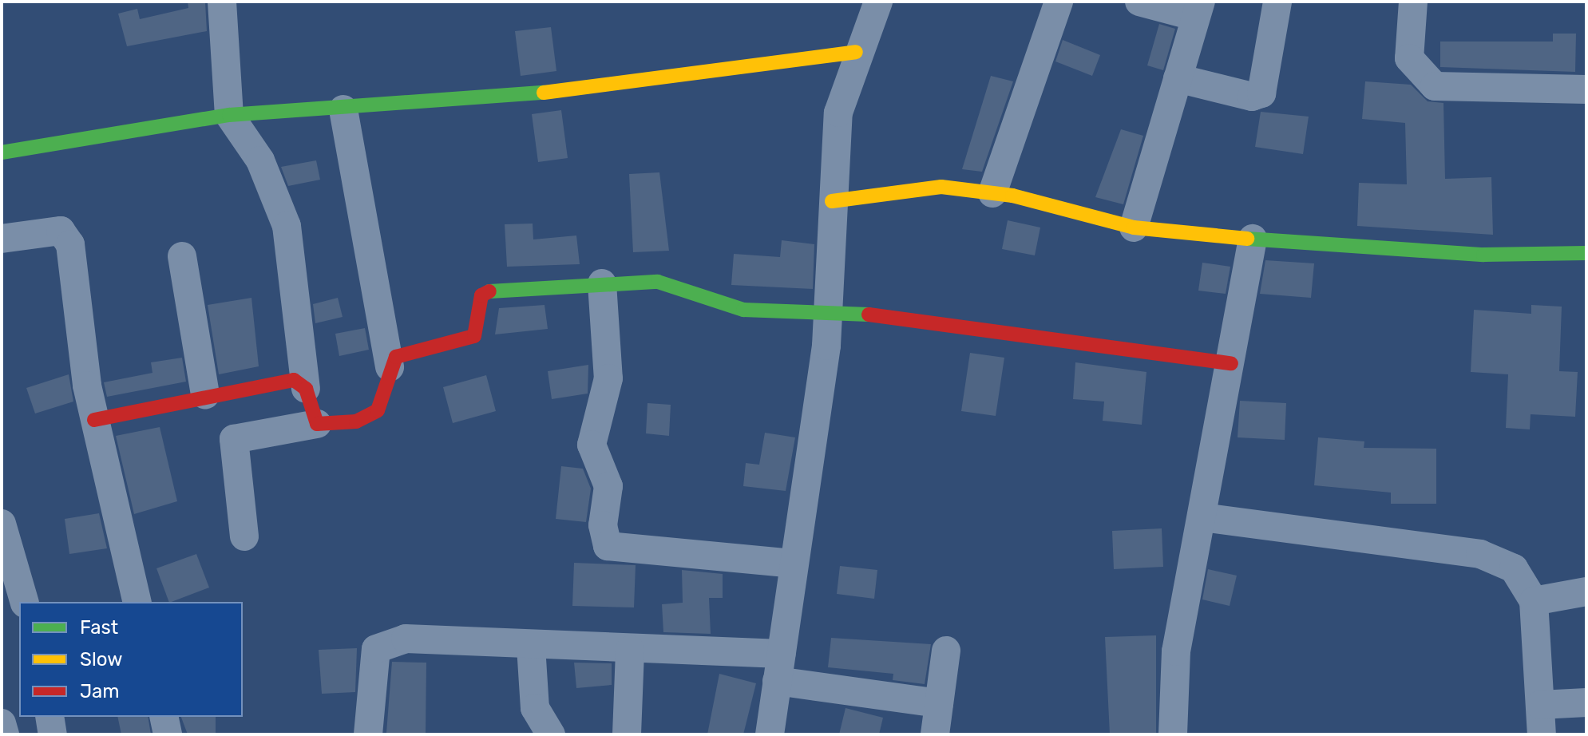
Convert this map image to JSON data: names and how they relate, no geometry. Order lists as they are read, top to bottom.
{
  "legend": ["Fast", "Slow", "Jam"]
}
